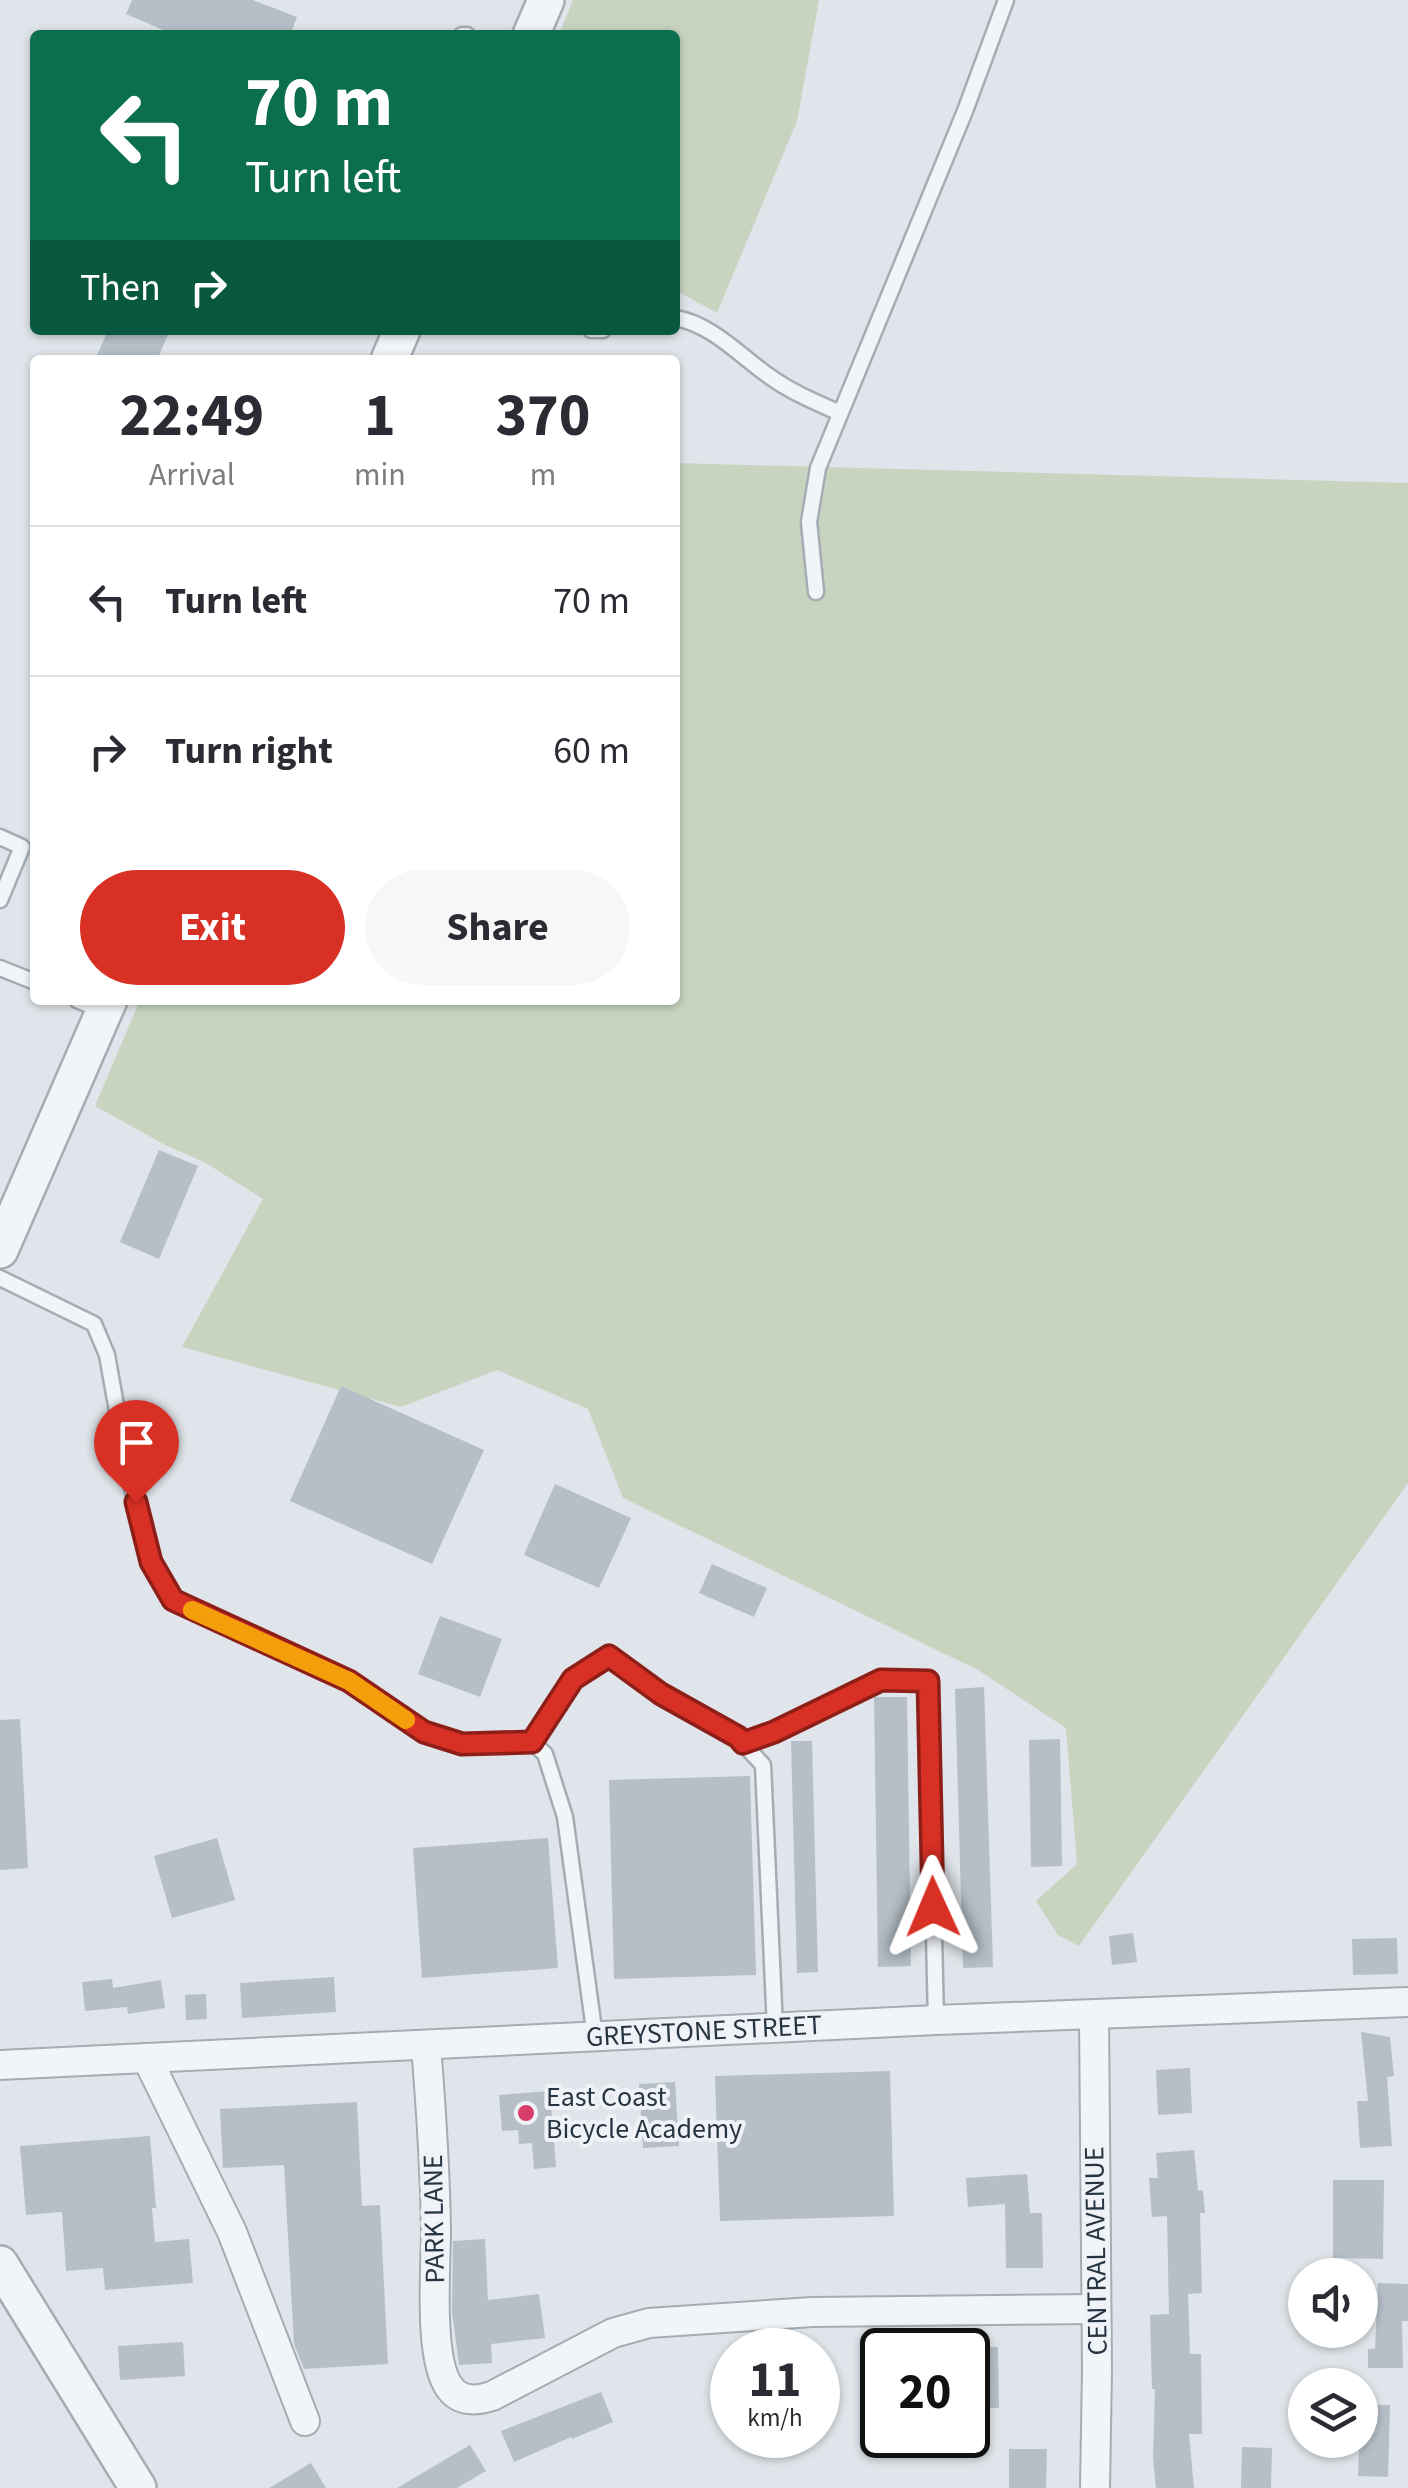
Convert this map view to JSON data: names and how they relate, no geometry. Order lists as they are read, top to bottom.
{
  "streets": {
    "street": ["GREYSTONE STREET", "PARK LANE", "CENTRAL AVENUE"]
  },
  "crossings": [
    ["GREYSTONE STREET", "PARK LANE"],
    ["GREYSTONE STREET", "CENTRAL AVENUE"],
    ["PARK LANE", "CENTRAL AVENUE"]
  ],
  "places": ["East Coast Bicycle Academy"],
  "page": {
    "turn": ["70 m", "Turn left"],
    "then": "Then",
    "eta": [
      "22:49",
      "Arrival",
      "1",
      "min",
      "370",
      "m"
    ],
    "list": [
      {
        "name": "Turn left",
        "value": "70 m"
      },
      {
        "name": "Turn right",
        "value": "60 m"
      }
    ],
    "buttons": ["Exit", "Share"],
    "speed": "11 km/h",
    "limit": "20"
  }
}
